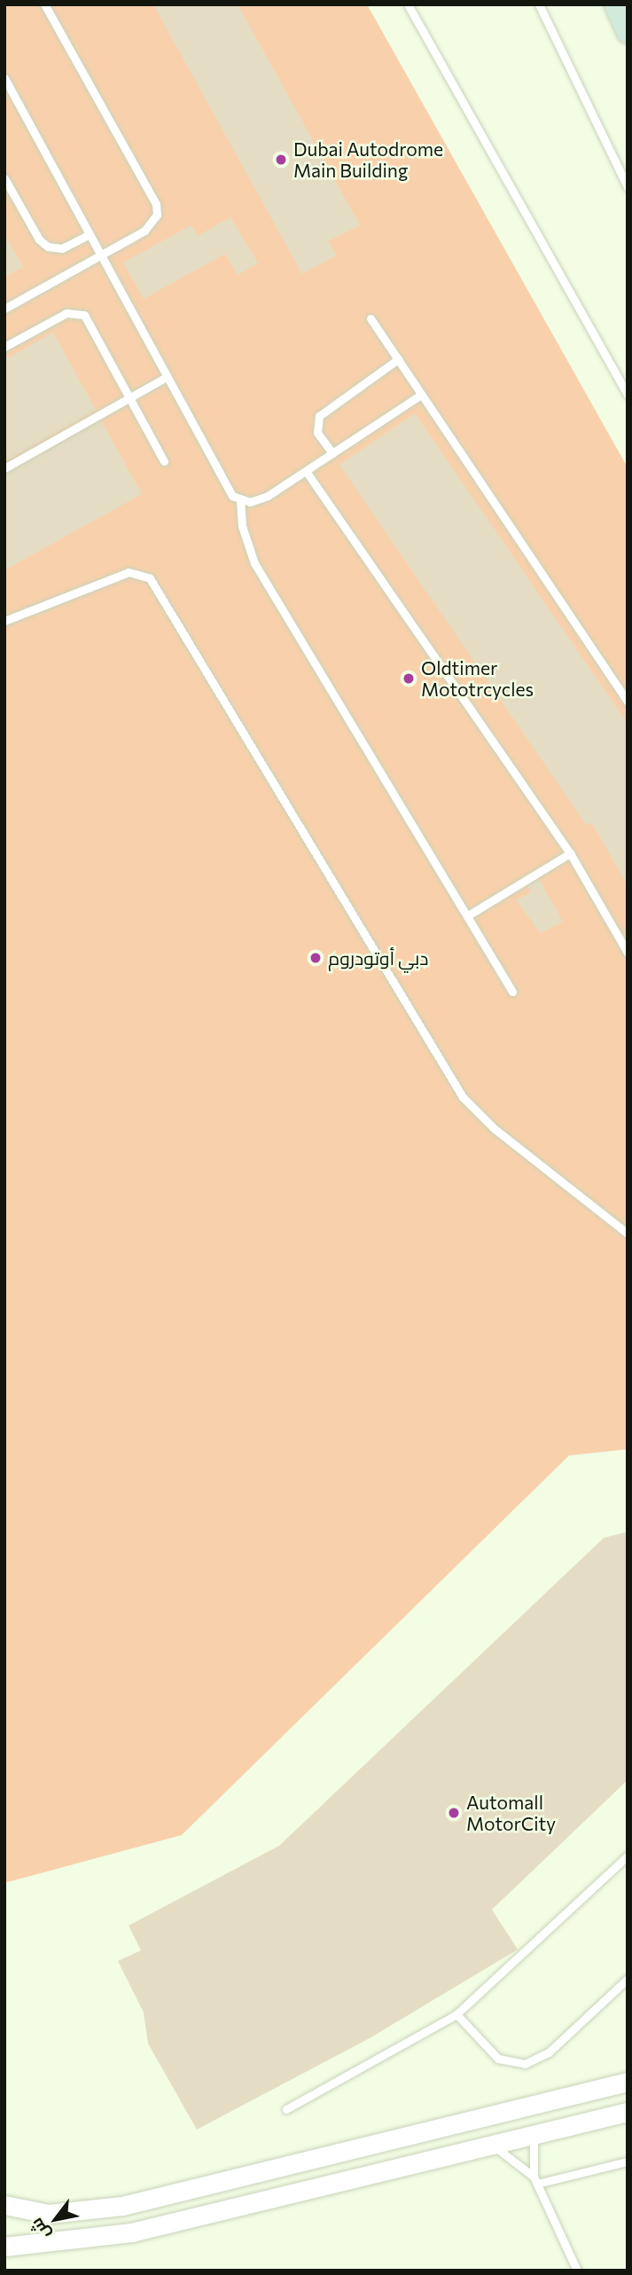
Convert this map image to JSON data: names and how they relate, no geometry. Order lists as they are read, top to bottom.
{
  "places": [
    "Dubai Autodrome Main Building",
    "Oldtimer Mototrcycles",
    "دبي أوتودروم",
    "Automall MotorCity"
  ],
  "north": "bottom left"
}
